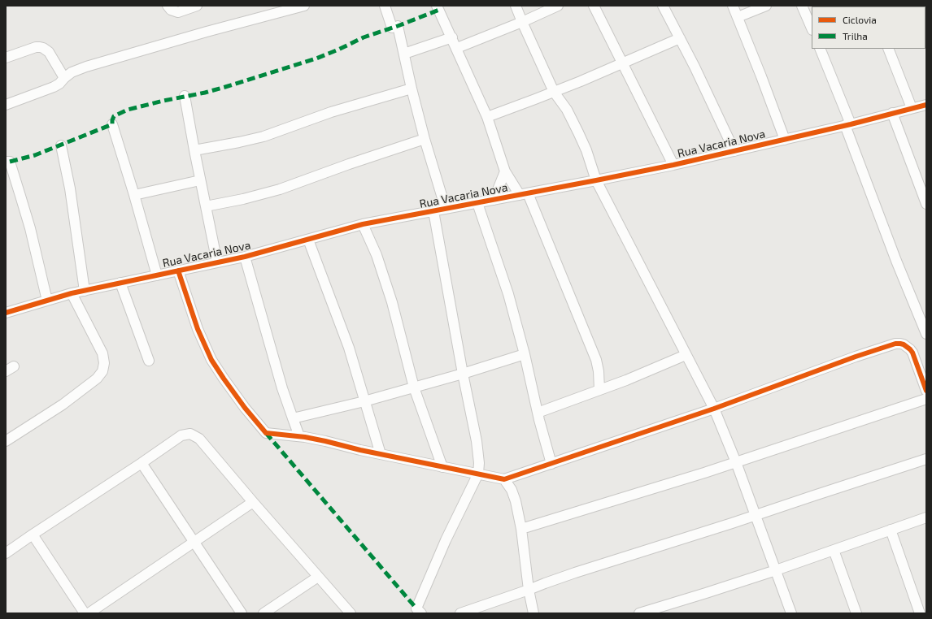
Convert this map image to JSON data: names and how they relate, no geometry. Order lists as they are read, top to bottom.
{
  "streets": {
    "street": ["Rua Vacaria Nova"]
  },
  "legend": ["Ciclovia", "Trilha"]
}
